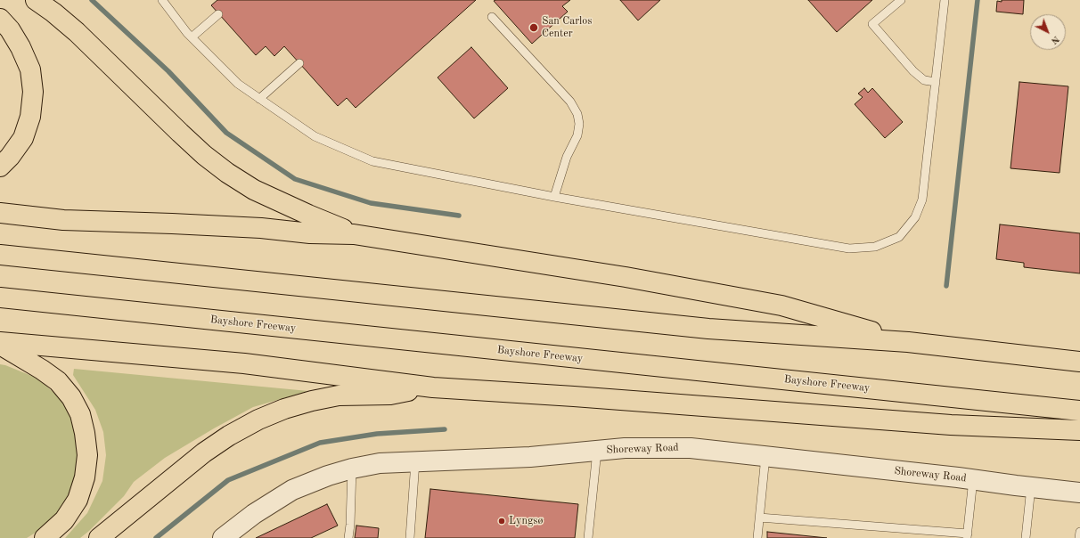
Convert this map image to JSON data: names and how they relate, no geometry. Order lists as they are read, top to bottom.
{
  "streets": {
    "highway": ["Bayshore Freeway"],
    "street": ["Shoreway Road"]
  },
  "places": ["San Carlos Center", "Lyngsø"],
  "north": "bottom right"
}
